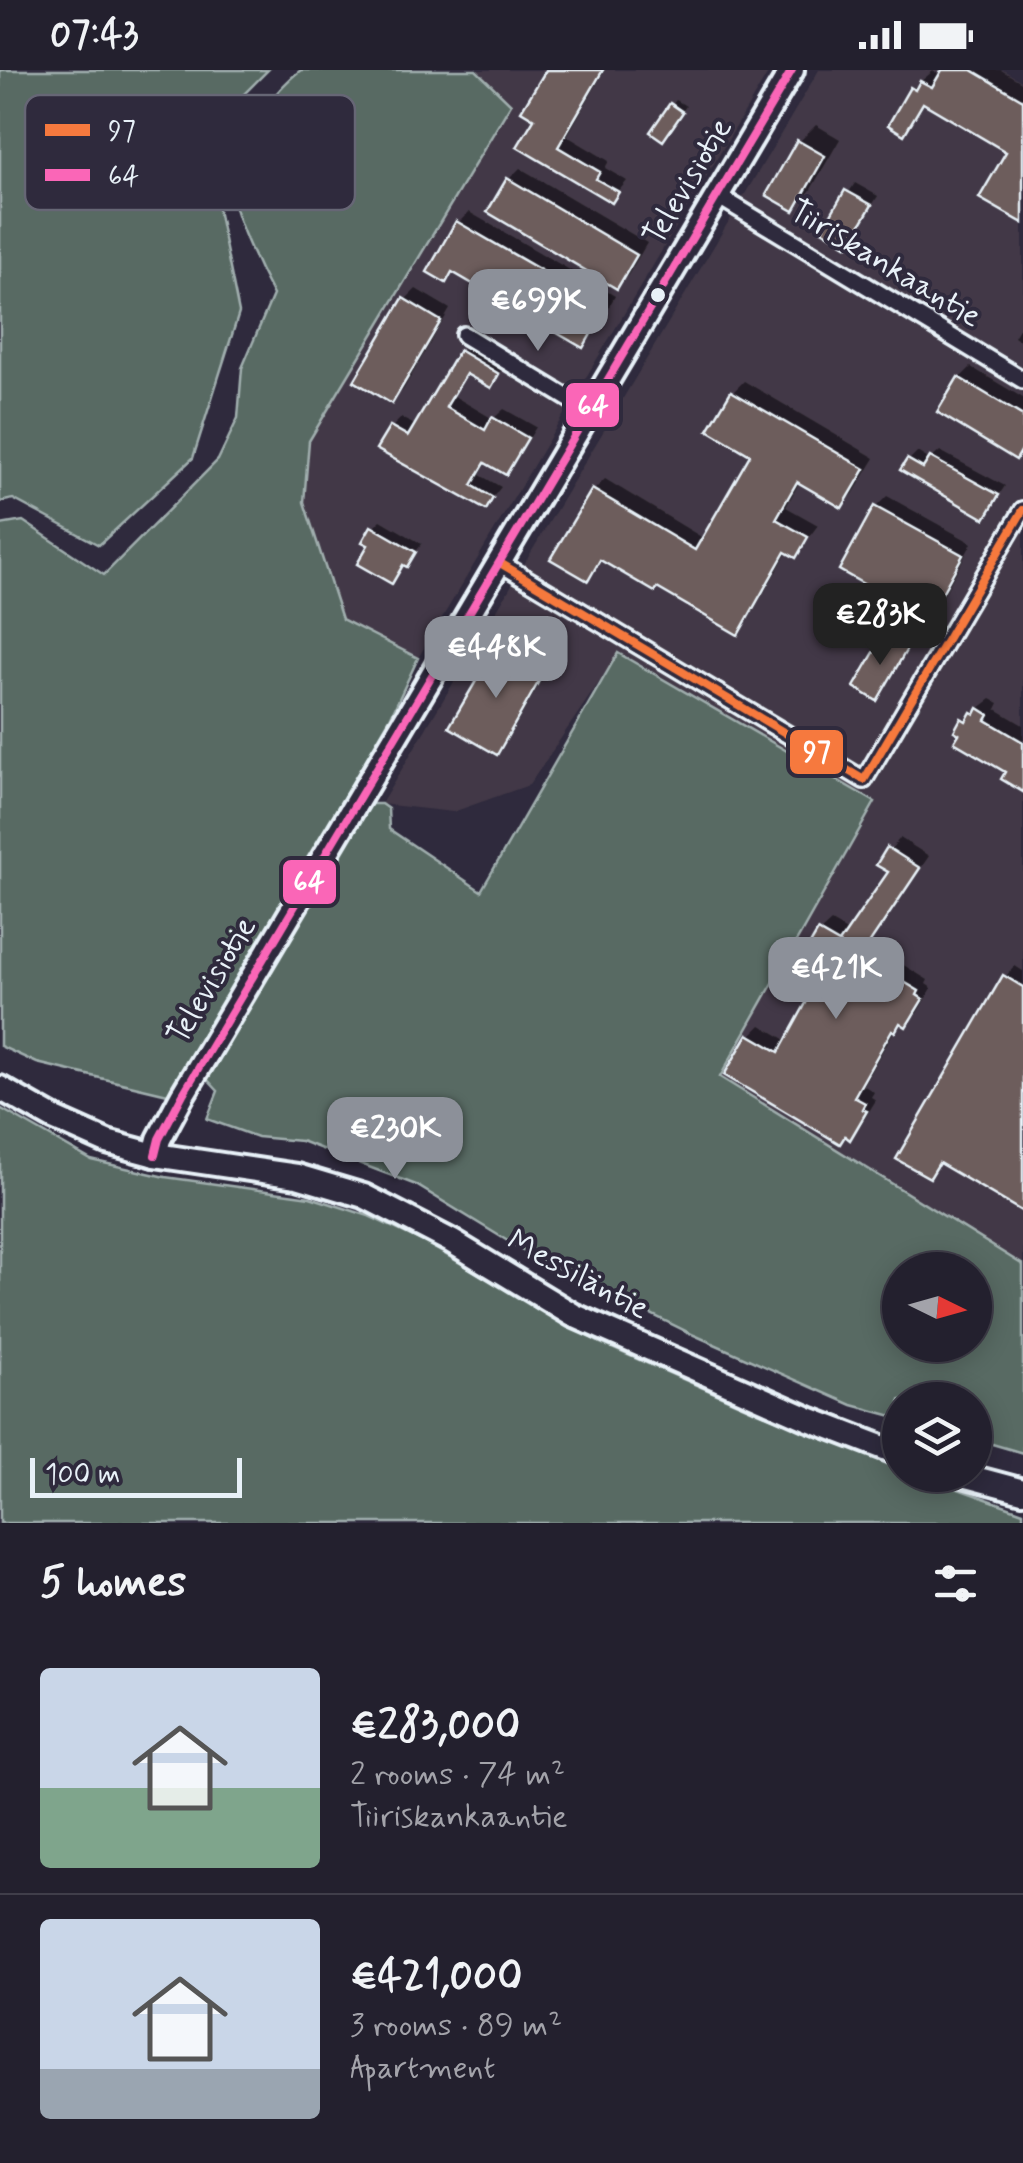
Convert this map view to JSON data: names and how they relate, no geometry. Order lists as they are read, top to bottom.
{
  "streets": {
    "street": ["Televisiotie", "Tiiriskankaantie", "Messiläntie"]
  },
  "crossings": [
    ["Televisiotie", "Tiiriskankaantie"],
    ["Televisiotie", "Messiläntie"]
  ],
  "lines": ["transit line 64", "transit line 97"],
  "legend": ["97", "64"],
  "scale_bar": "100 m",
  "north": "right",
  "page": {
    "status": "07:43",
    "price": [
      "€699K",
      "€283K",
      "€448K",
      "€421K",
      "€230K"
    ],
    "scale": "100 m",
    "heading": "5 homes",
    "list": [
      {
        "name": "€283,000",
        "note": "2 rooms · 74 m² · Tiiriskankaantie"
      },
      {
        "name": "€421,000",
        "note": "3 rooms · 89 m² · Apartment"
      }
    ]
  }
}
